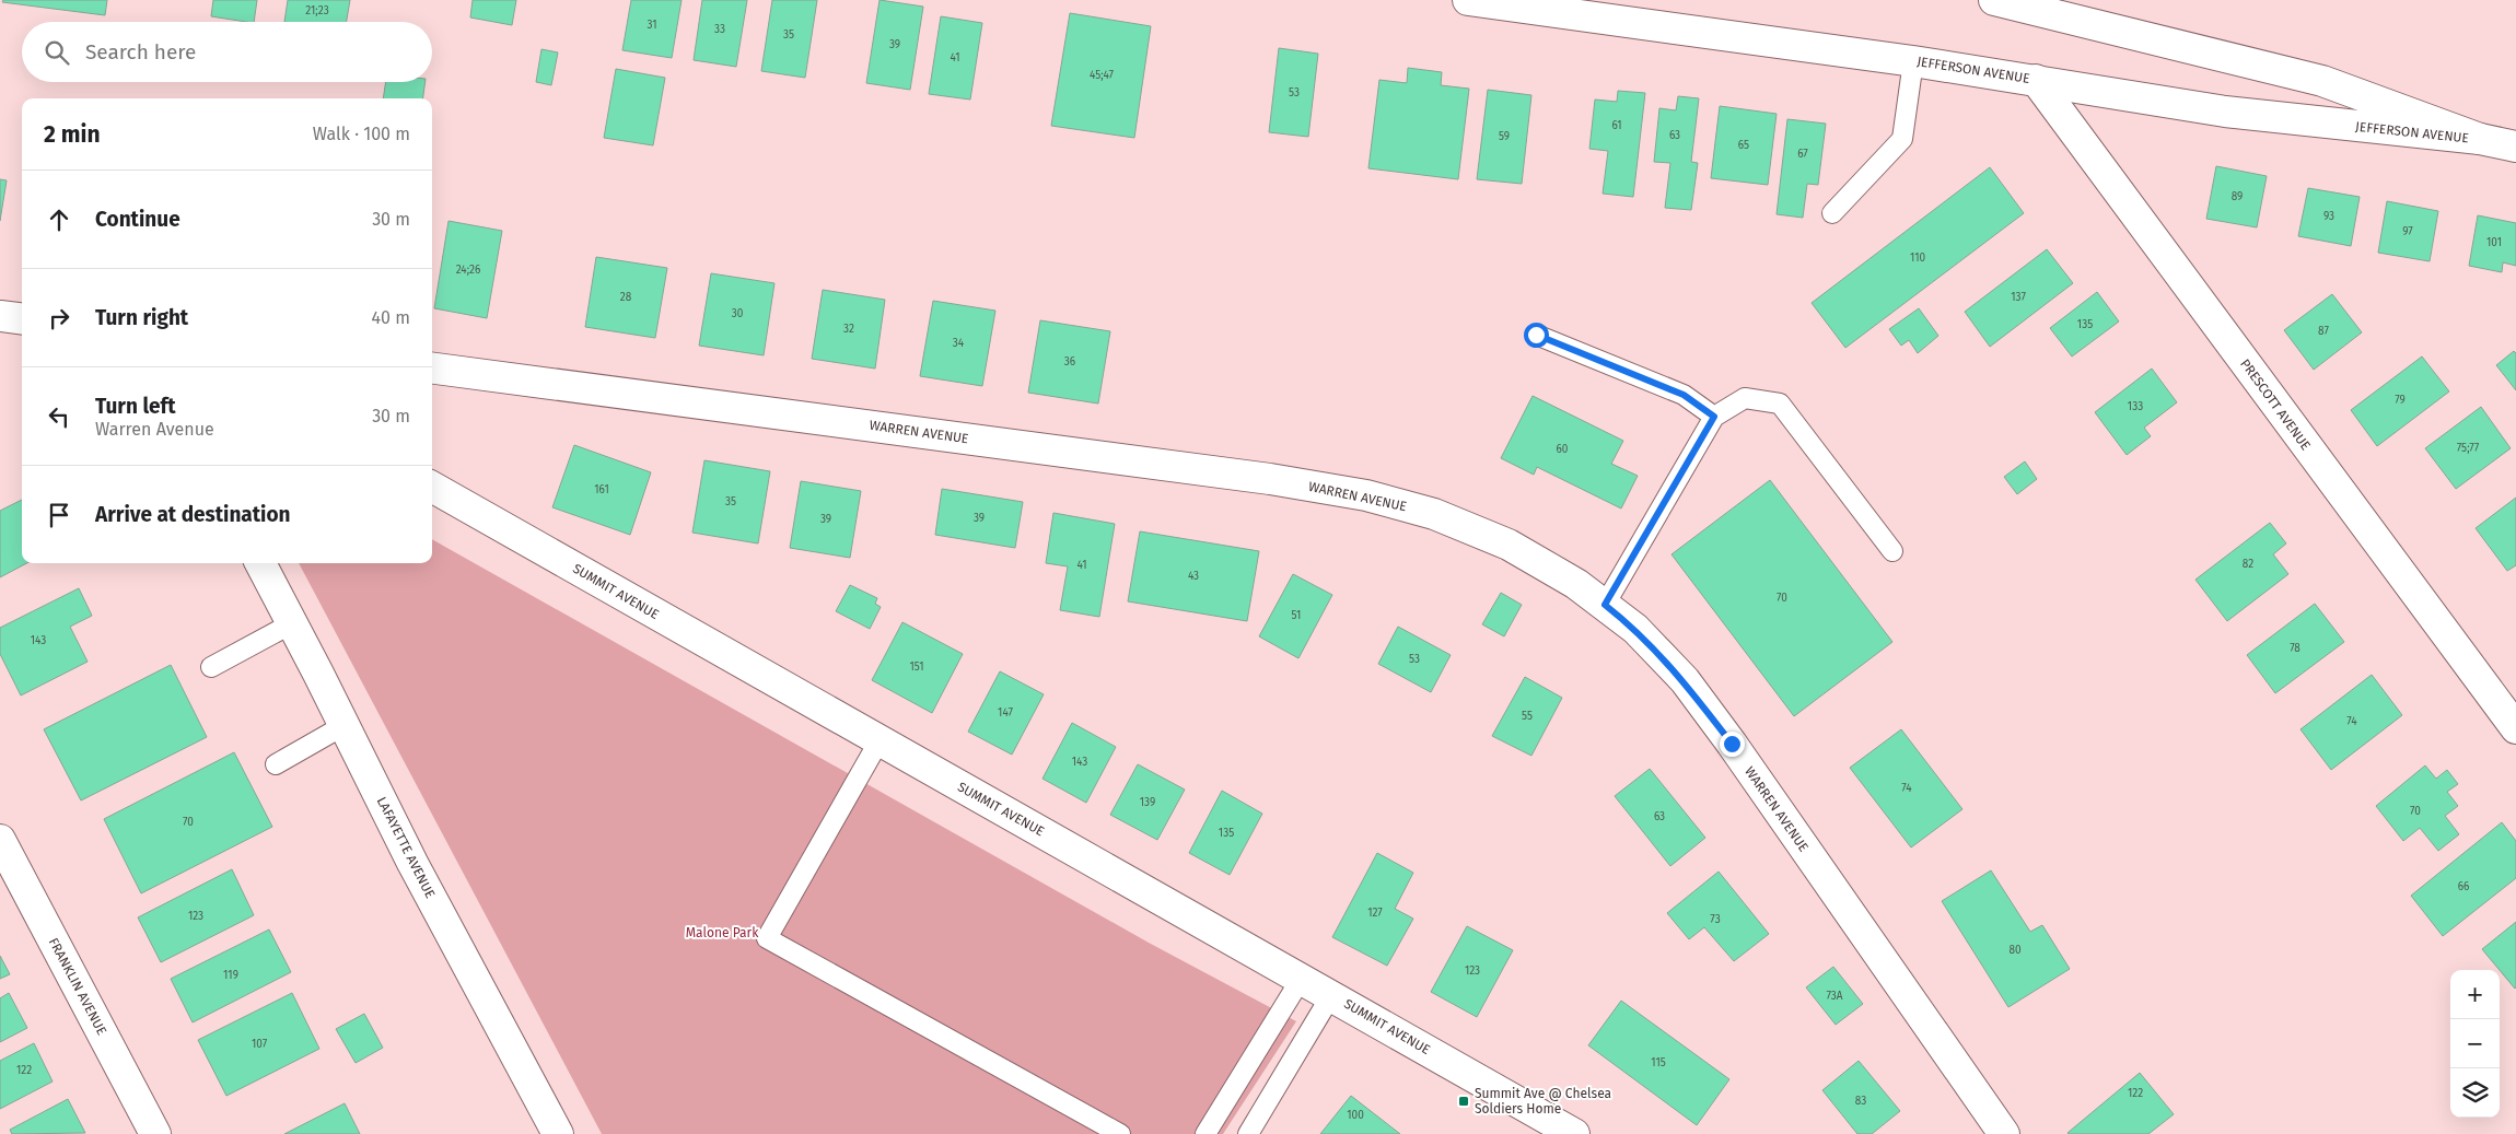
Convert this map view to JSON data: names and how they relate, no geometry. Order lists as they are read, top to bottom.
{
  "streets": {
    "main road": [
      "JEFFERSON AVENUE",
      "PRESCOTT AVENUE",
      "WARREN AVENUE",
      "SUMMIT AVENUE",
      "LAFAYETTE AVENUE",
      "FRANKLIN AVENUE"
    ]
  },
  "crossings": [
    ["JEFFERSON AVENUE", "PRESCOTT AVENUE"]
  ],
  "parks": ["Malone Park"],
  "places": {
    "transit": ["Summit Ave @ Chelsea Soldiers Home"]
  },
  "house_numbers": [
    "21;23",
    "31",
    "33",
    "35",
    "39",
    "41",
    "45;47",
    "53",
    "61",
    "63",
    "59",
    "65",
    "67",
    "89",
    "93",
    "97",
    "101",
    "110",
    "24;26",
    "28",
    "137",
    "30",
    "135",
    "32",
    "87",
    "34",
    "36",
    "79",
    "133",
    "75;77",
    "60",
    "161",
    "35",
    "39",
    "39",
    "82",
    "41",
    "43",
    "70",
    "51",
    "143",
    "78",
    "53",
    "151",
    "147",
    "55",
    "74",
    "143",
    "74",
    "139",
    "70",
    "63",
    "70",
    "135",
    "66",
    "127",
    "123",
    "73",
    "80",
    "123",
    "119",
    "73A",
    "107",
    "115",
    "122",
    "122",
    "83",
    "100"
  ],
  "page": {
    "search": "Search here",
    "heading": ["2 min", "Walk · 100 m"],
    "list": [
      ["Continue", "30 m"],
      ["Turn right", "40 m"],
      ["Turn left", "Warren Avenue", "30 m"],
      "Arrive at destination"
    ],
    "map_buttons": ["+", "−"]
  }
}
